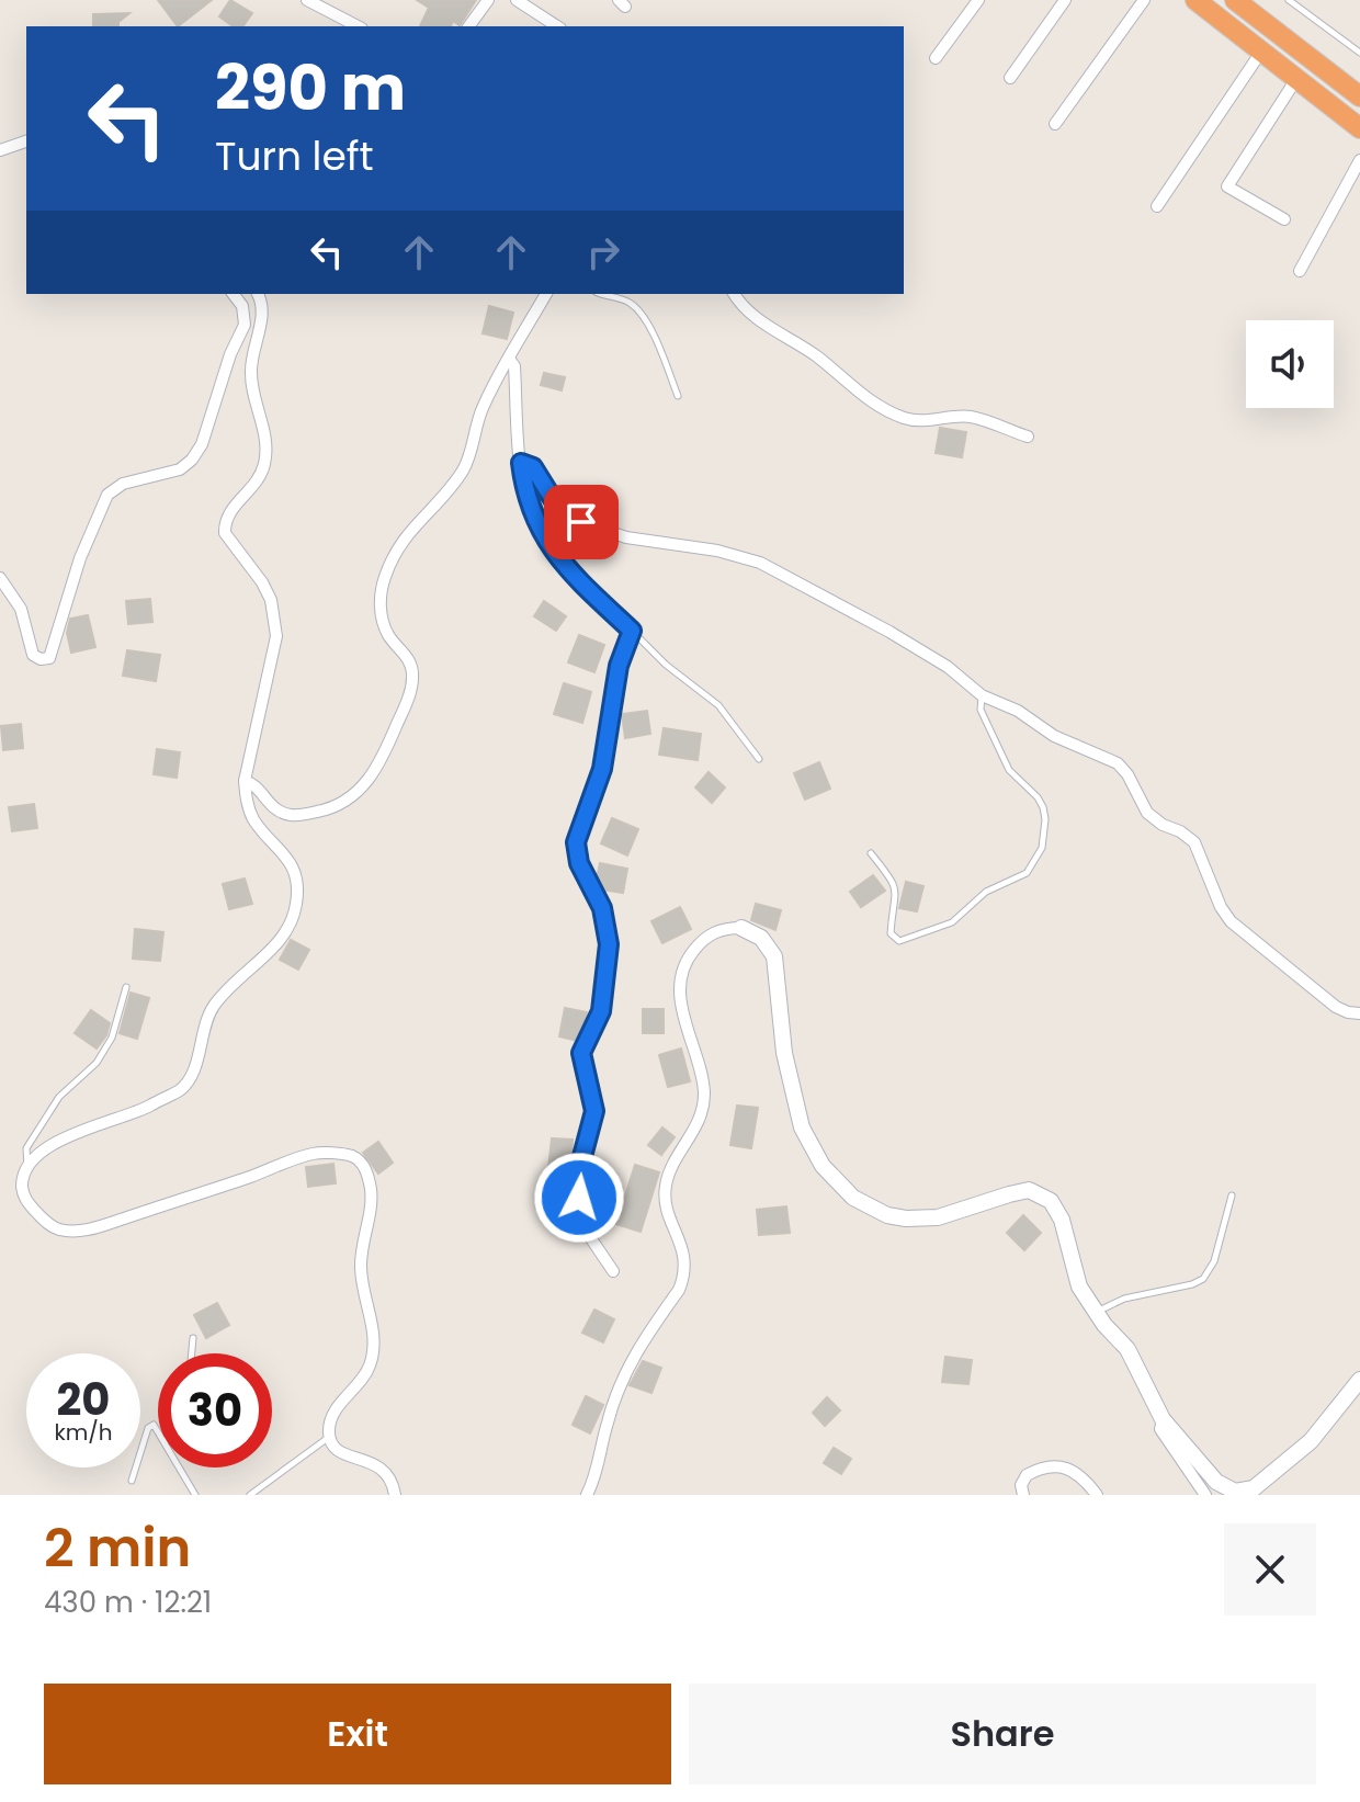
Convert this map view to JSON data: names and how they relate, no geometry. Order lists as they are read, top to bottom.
{
  "page": {
    "turn": ["290 m", "Turn left"],
    "speed": "20 km/h",
    "limit": "30",
    "heading": ["2 min", "430 m · 12:21"],
    "buttons": ["Exit", "Share"]
  }
}
